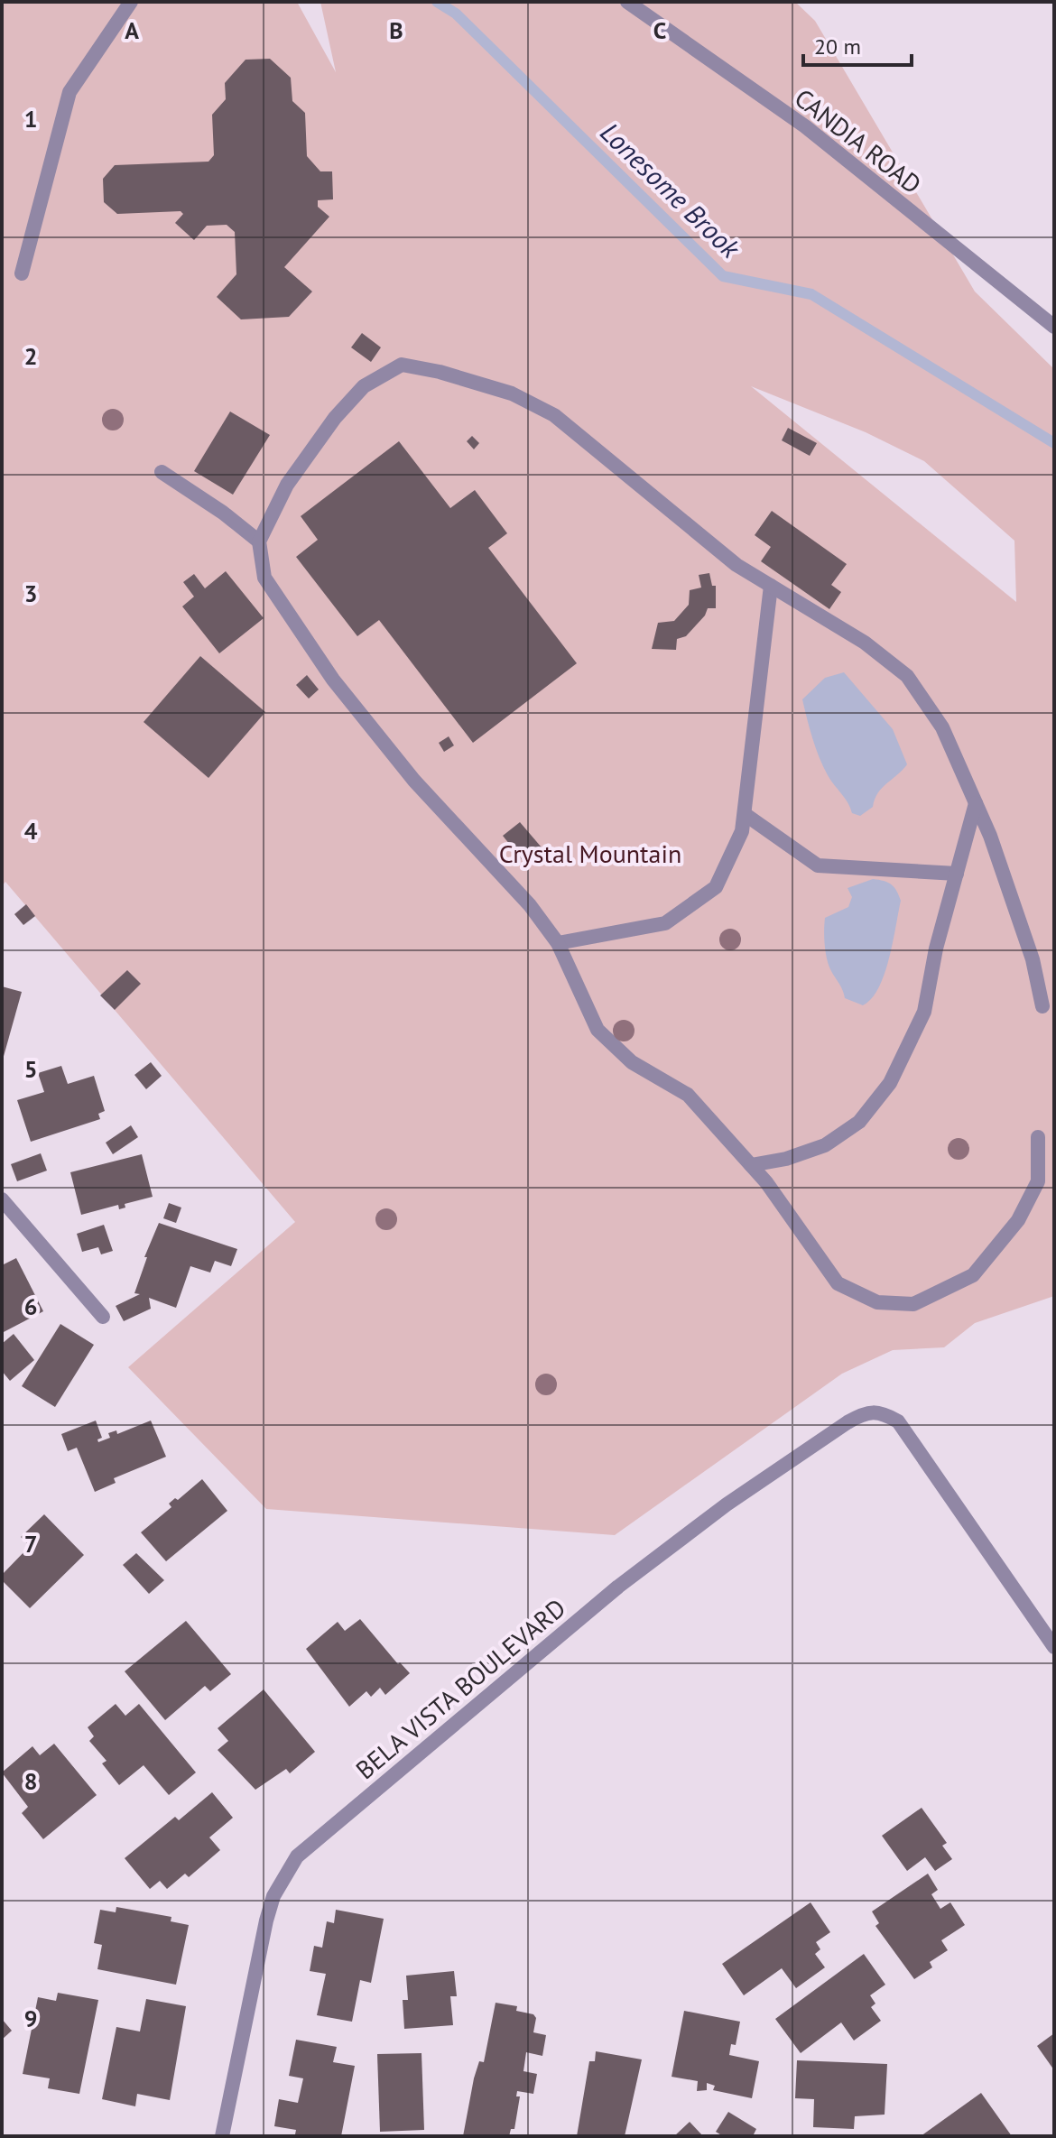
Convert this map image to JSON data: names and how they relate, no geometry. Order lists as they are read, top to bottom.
{
  "streets": {
    "street": ["CANDIA ROAD", "BELA VISTA BOULEVARD"]
  },
  "water": ["Lonesome Brook"],
  "parks": ["Crystal Mountain"],
  "scale_bar": "20 m",
  "grid": {
    "columns": ["A", "B", "C"],
    "rows": [
      "1",
      "2",
      "3",
      "4",
      "5",
      "6",
      "7",
      "8",
      "9"
    ]
  }
}
